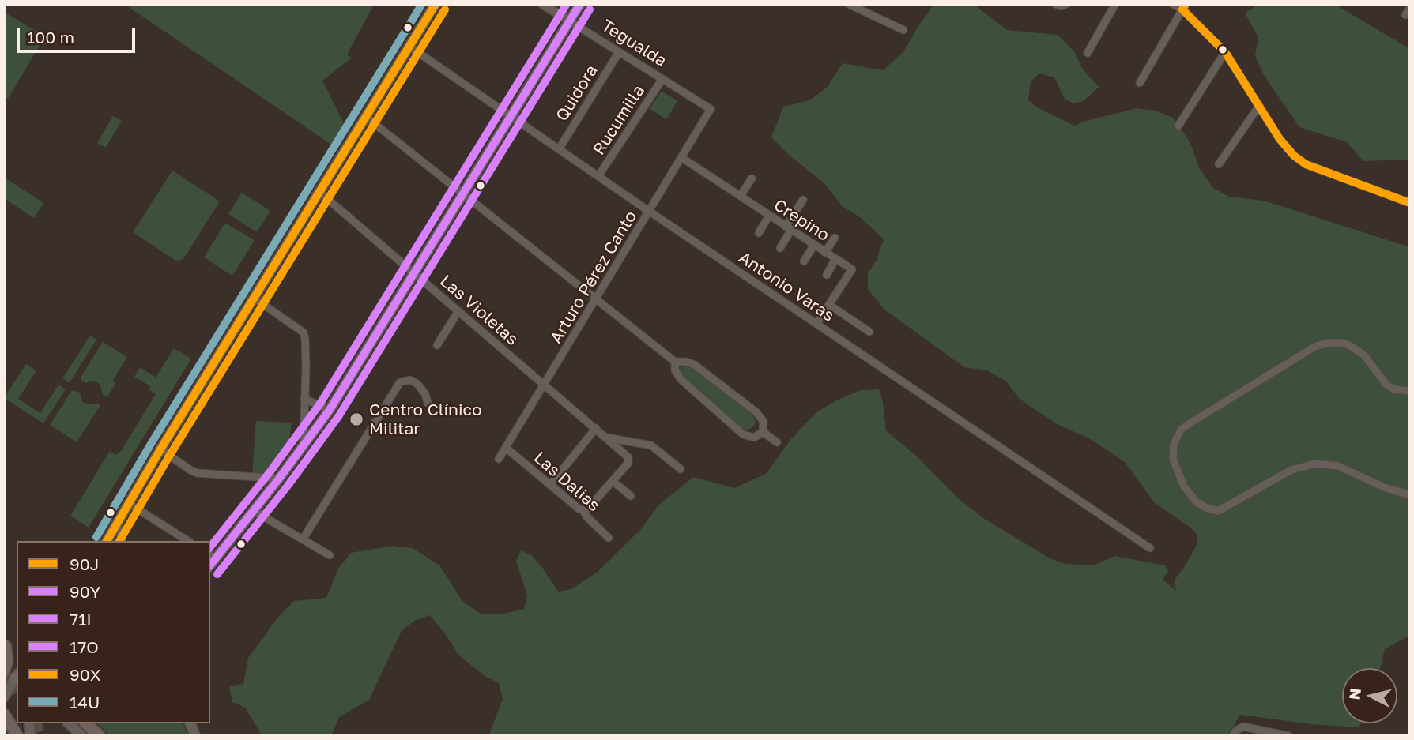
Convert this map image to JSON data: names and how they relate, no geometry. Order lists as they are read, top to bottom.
{
  "streets": {
    "street": [
      "Tegualda",
      "Quidora",
      "Rucumilla",
      "Crepino",
      "Arturo Pérez Canto",
      "Antonio Varas",
      "Las Violetas",
      "Las Dalias"
    ]
  },
  "crossings": [
    ["Tegualda", "Quidora"],
    ["Tegualda", "Rucumilla"],
    ["Tegualda", "Arturo Pérez Canto"],
    ["Quidora", "Antonio Varas"],
    ["Rucumilla", "Antonio Varas"],
    ["Crepino", "Arturo Pérez Canto"],
    ["Crepino", "Antonio Varas"],
    ["Arturo Pérez Canto", "Antonio Varas"],
    ["Arturo Pérez Canto", "Las Violetas"],
    ["Arturo Pérez Canto", "Las Dalias"]
  ],
  "places": ["Centro Clínico Militar"],
  "lines": [
    "transit line 90J",
    "transit line 90Y",
    "transit line 17O",
    "transit line 14U",
    "transit line 71I",
    "transit line 90X"
  ],
  "legend": [
    "90J",
    "90Y",
    "71I",
    "17O",
    "90X",
    "14U"
  ],
  "scale_bar": "100 m",
  "north": "left"
}
